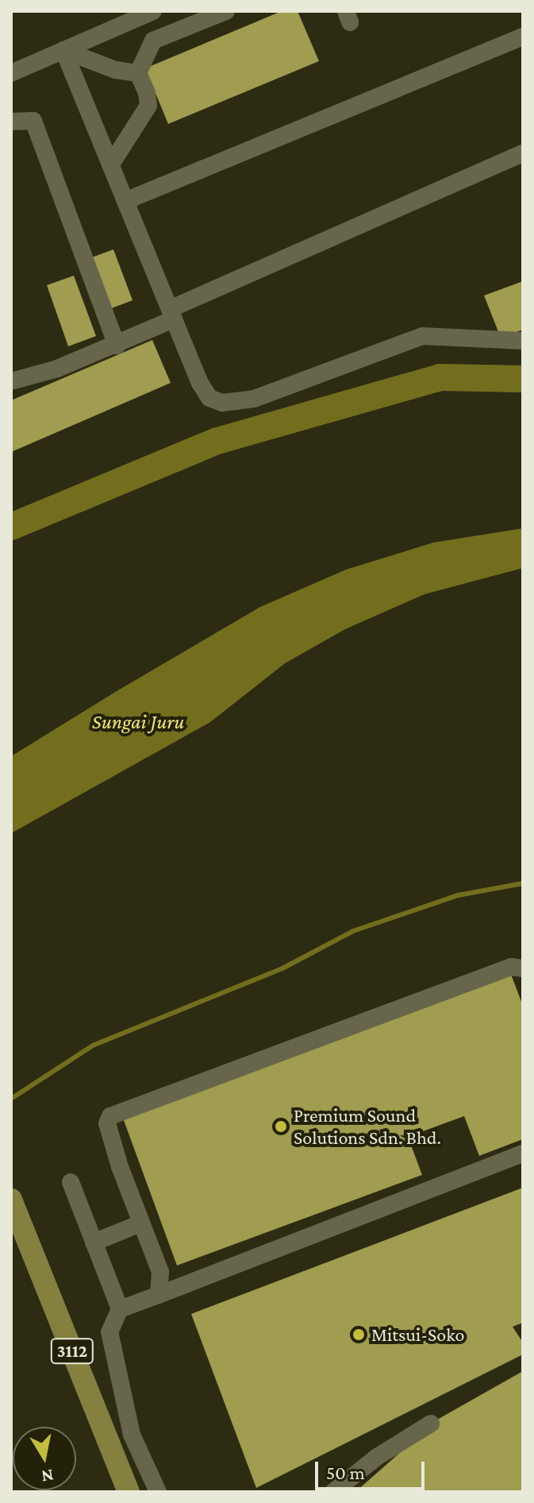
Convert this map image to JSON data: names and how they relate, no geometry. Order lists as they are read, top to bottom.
{
  "streets": {
    "main road": ["3112"]
  },
  "water": ["Sungai Juru"],
  "places": ["Premium Sound Solutions Sdn. Bhd.", "Mitsui-Soko"],
  "scale_bar": "50 m",
  "north": "bottom"
}
